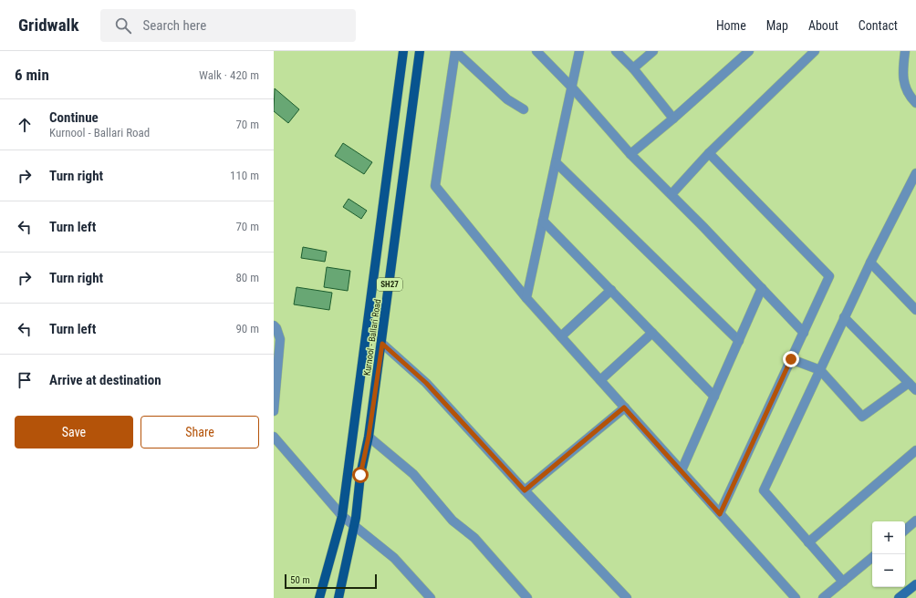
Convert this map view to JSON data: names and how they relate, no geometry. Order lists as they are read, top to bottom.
{
  "streets": {
    "main road": ["SH27", "Kurnool - Ballari Road"]
  },
  "crossings": [
    ["SH27", "Kurnool - Ballari Road"]
  ],
  "scale_bar": "50 m",
  "page": {
    "header": "Gridwalk",
    "search": "Search here",
    "nav": [
      "Home",
      "Map",
      "About",
      "Contact"
    ],
    "heading": ["6 min", "Walk · 420 m"],
    "list": [
      ["Continue", "Kurnool - Ballari Road", "70 m"],
      ["Turn right", "110 m"],
      ["Turn left", "70 m"],
      ["Turn right", "80 m"],
      ["Turn left", "90 m"],
      "Arrive at destination"
    ],
    "buttons": ["Save", "Share"],
    "map_buttons": ["+", "−"],
    "scale": "50 m"
  }
}
